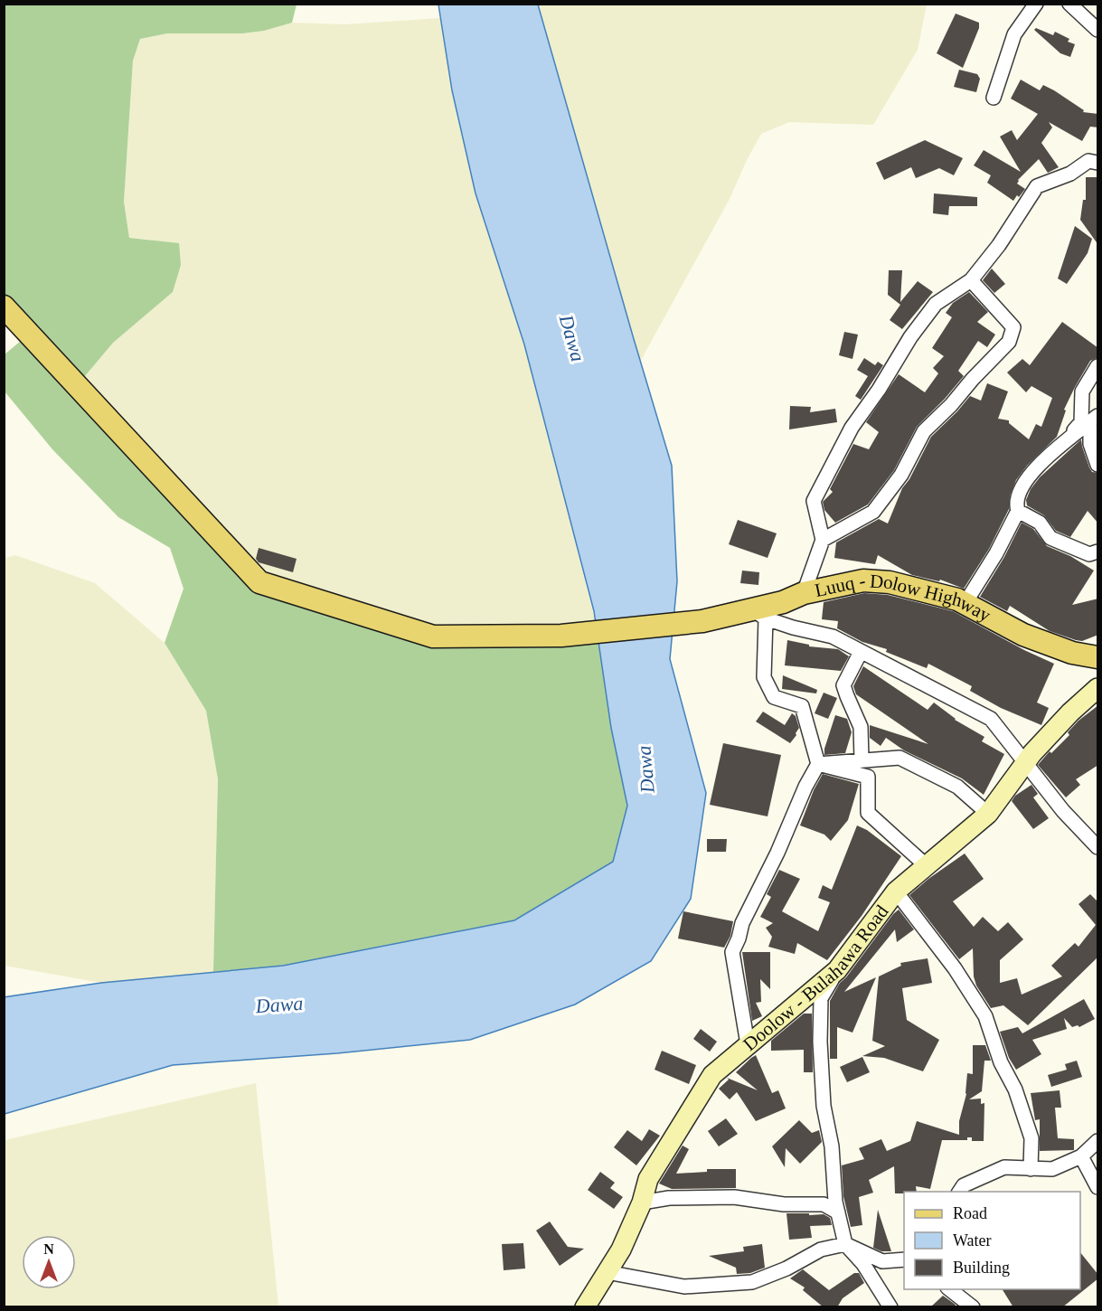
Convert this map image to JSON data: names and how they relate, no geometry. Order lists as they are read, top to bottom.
{
  "streets": {
    "main road": ["Luuq - Dolow Highway", "Doolow - Bulahawa Road"]
  },
  "water": ["Dawa"],
  "legend": ["Road", "Water", "Building"],
  "north": "top"
}
